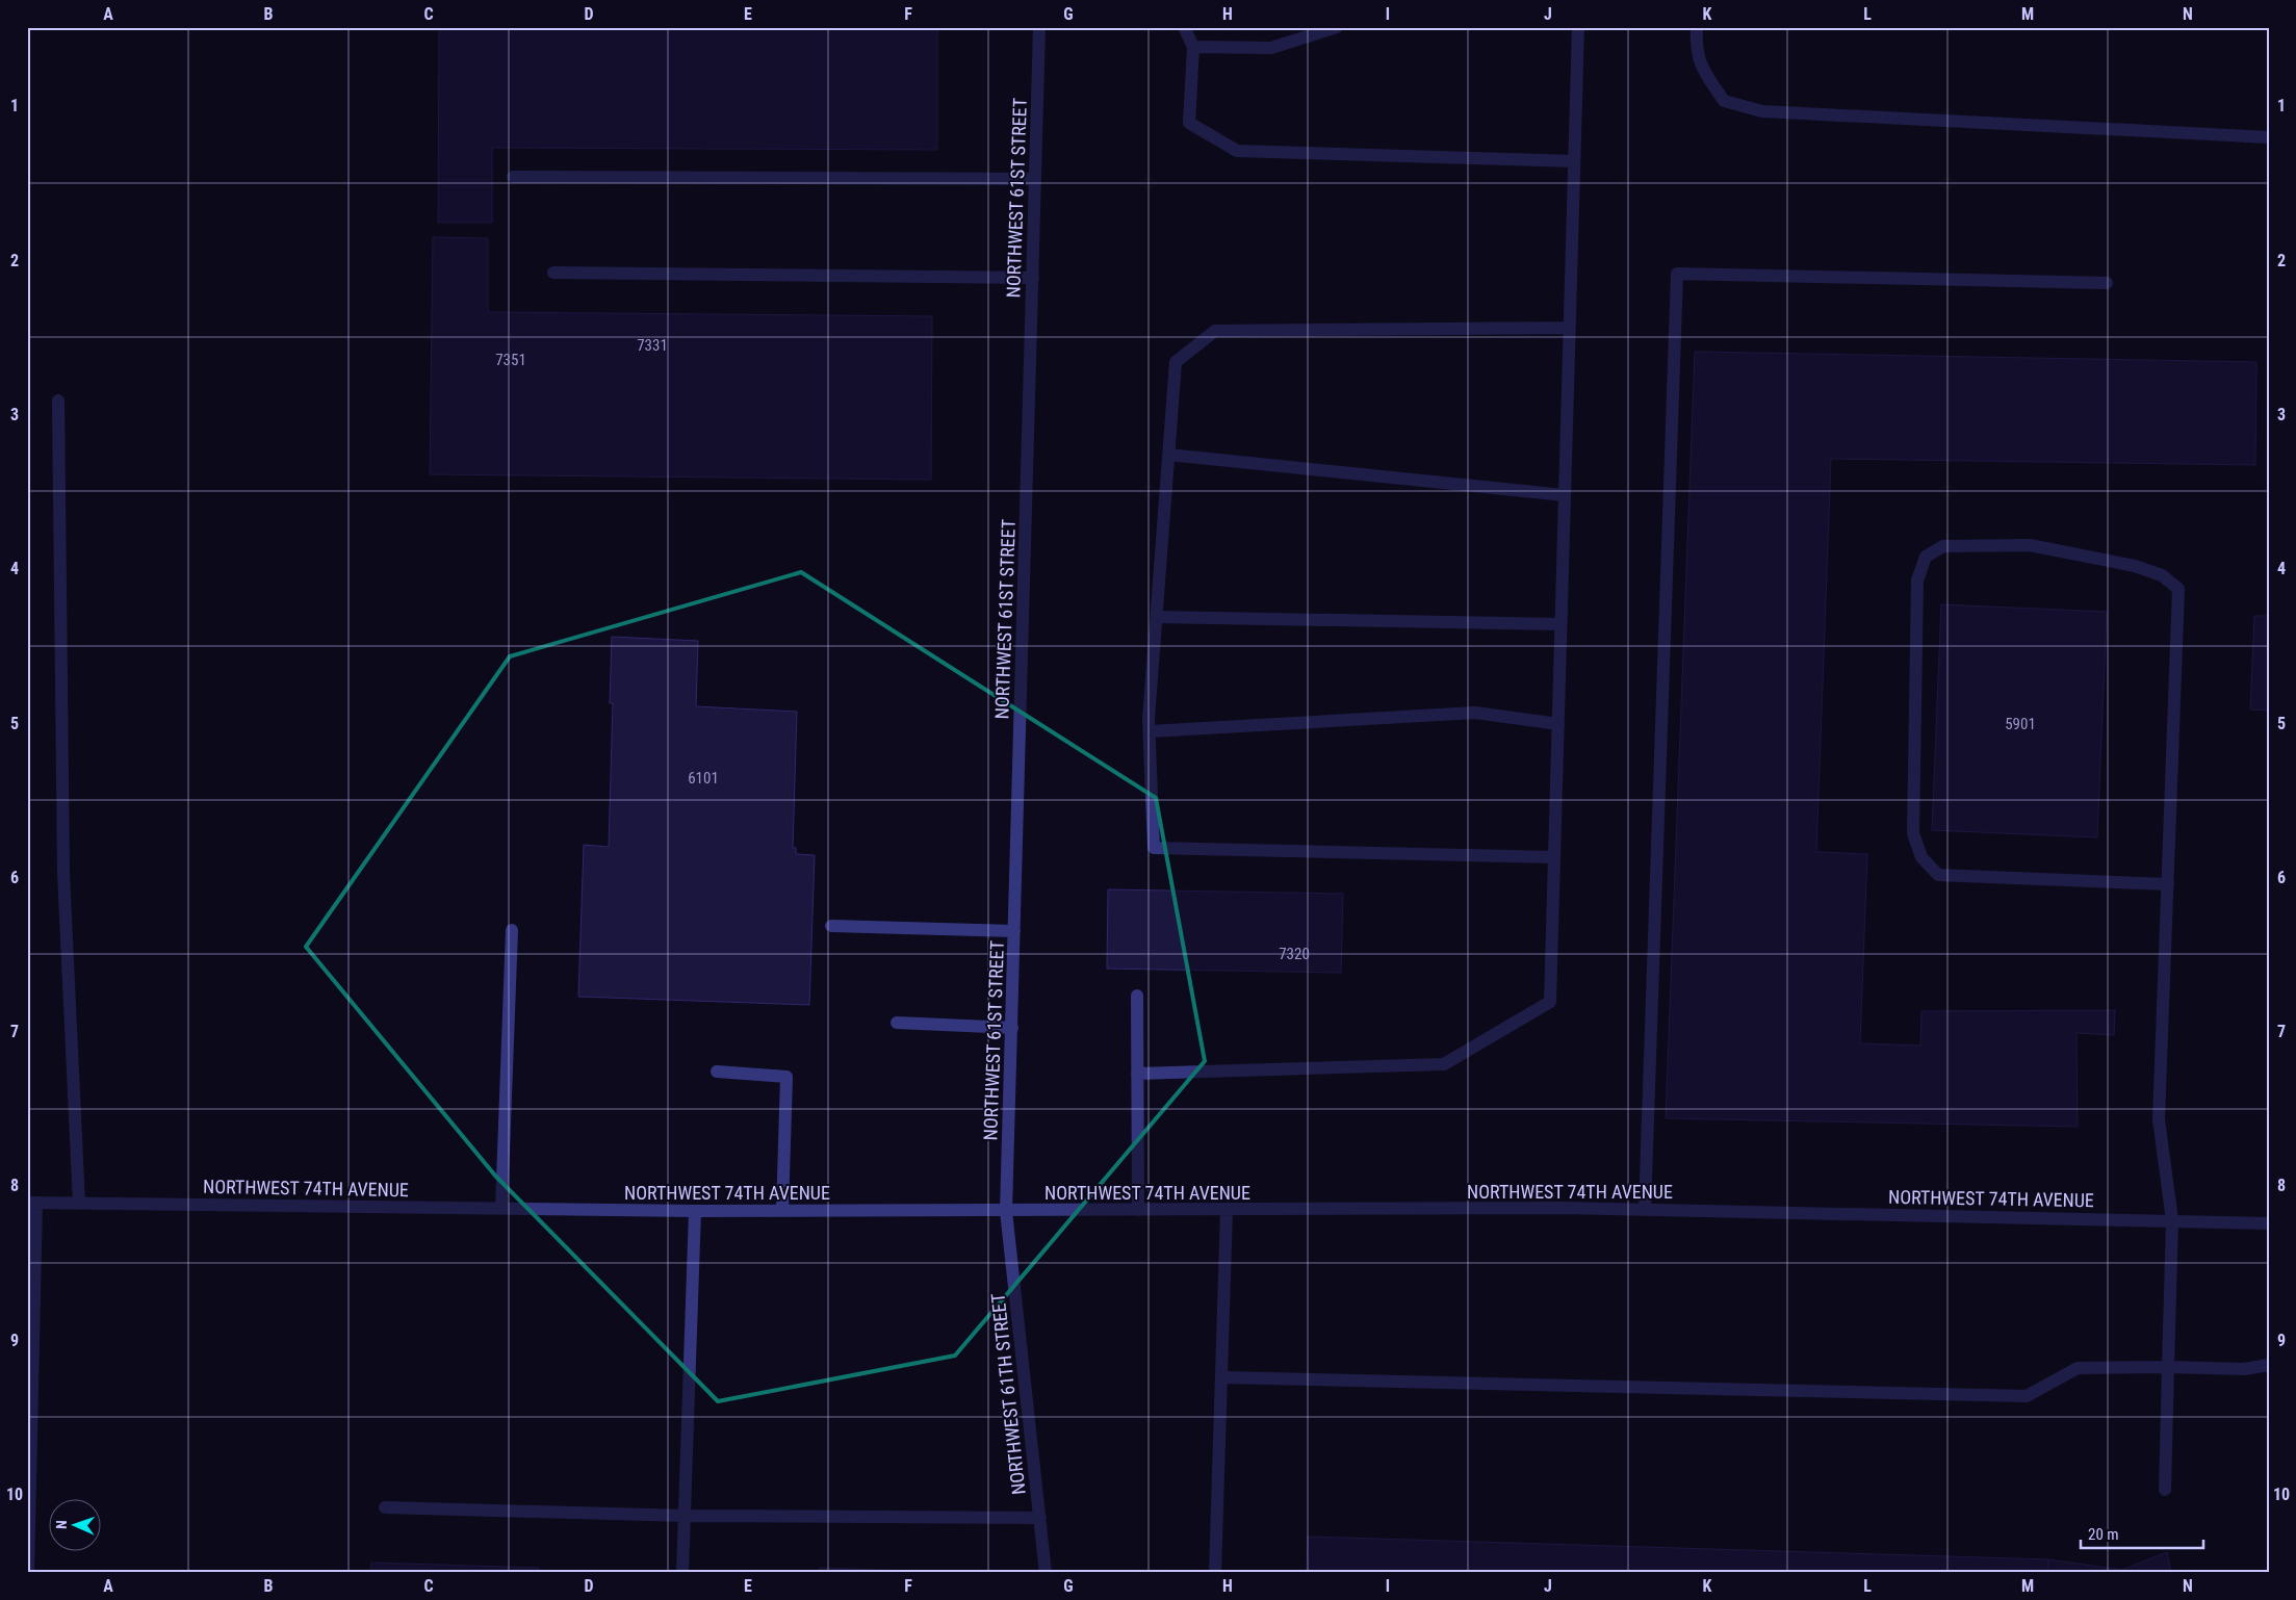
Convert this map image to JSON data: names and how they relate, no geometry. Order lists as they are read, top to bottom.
{
  "streets": {
    "street": ["NORTHWEST 61ST STREET", "NORTHWEST 74TH AVENUE", "NORTHWEST 61TH STREET"]
  },
  "crossings": [
    ["NORTHWEST 61ST STREET", "NORTHWEST 74TH AVENUE"],
    ["NORTHWEST 61ST STREET", "NORTHWEST 61TH STREET"],
    ["NORTHWEST 74TH AVENUE", "NORTHWEST 61TH STREET"]
  ],
  "house_numbers": [
    "7331",
    "7351",
    "5901",
    "6101",
    "7320"
  ],
  "scale_bar": "20 m",
  "north": "left",
  "grid": {
    "columns": [
      "A",
      "B",
      "C",
      "D",
      "E",
      "F",
      "G",
      "H",
      "I",
      "J",
      "K",
      "L",
      "M",
      "N"
    ],
    "rows": [
      "1",
      "2",
      "3",
      "4",
      "5",
      "6",
      "7",
      "8",
      "9",
      "10"
    ]
  }
}
